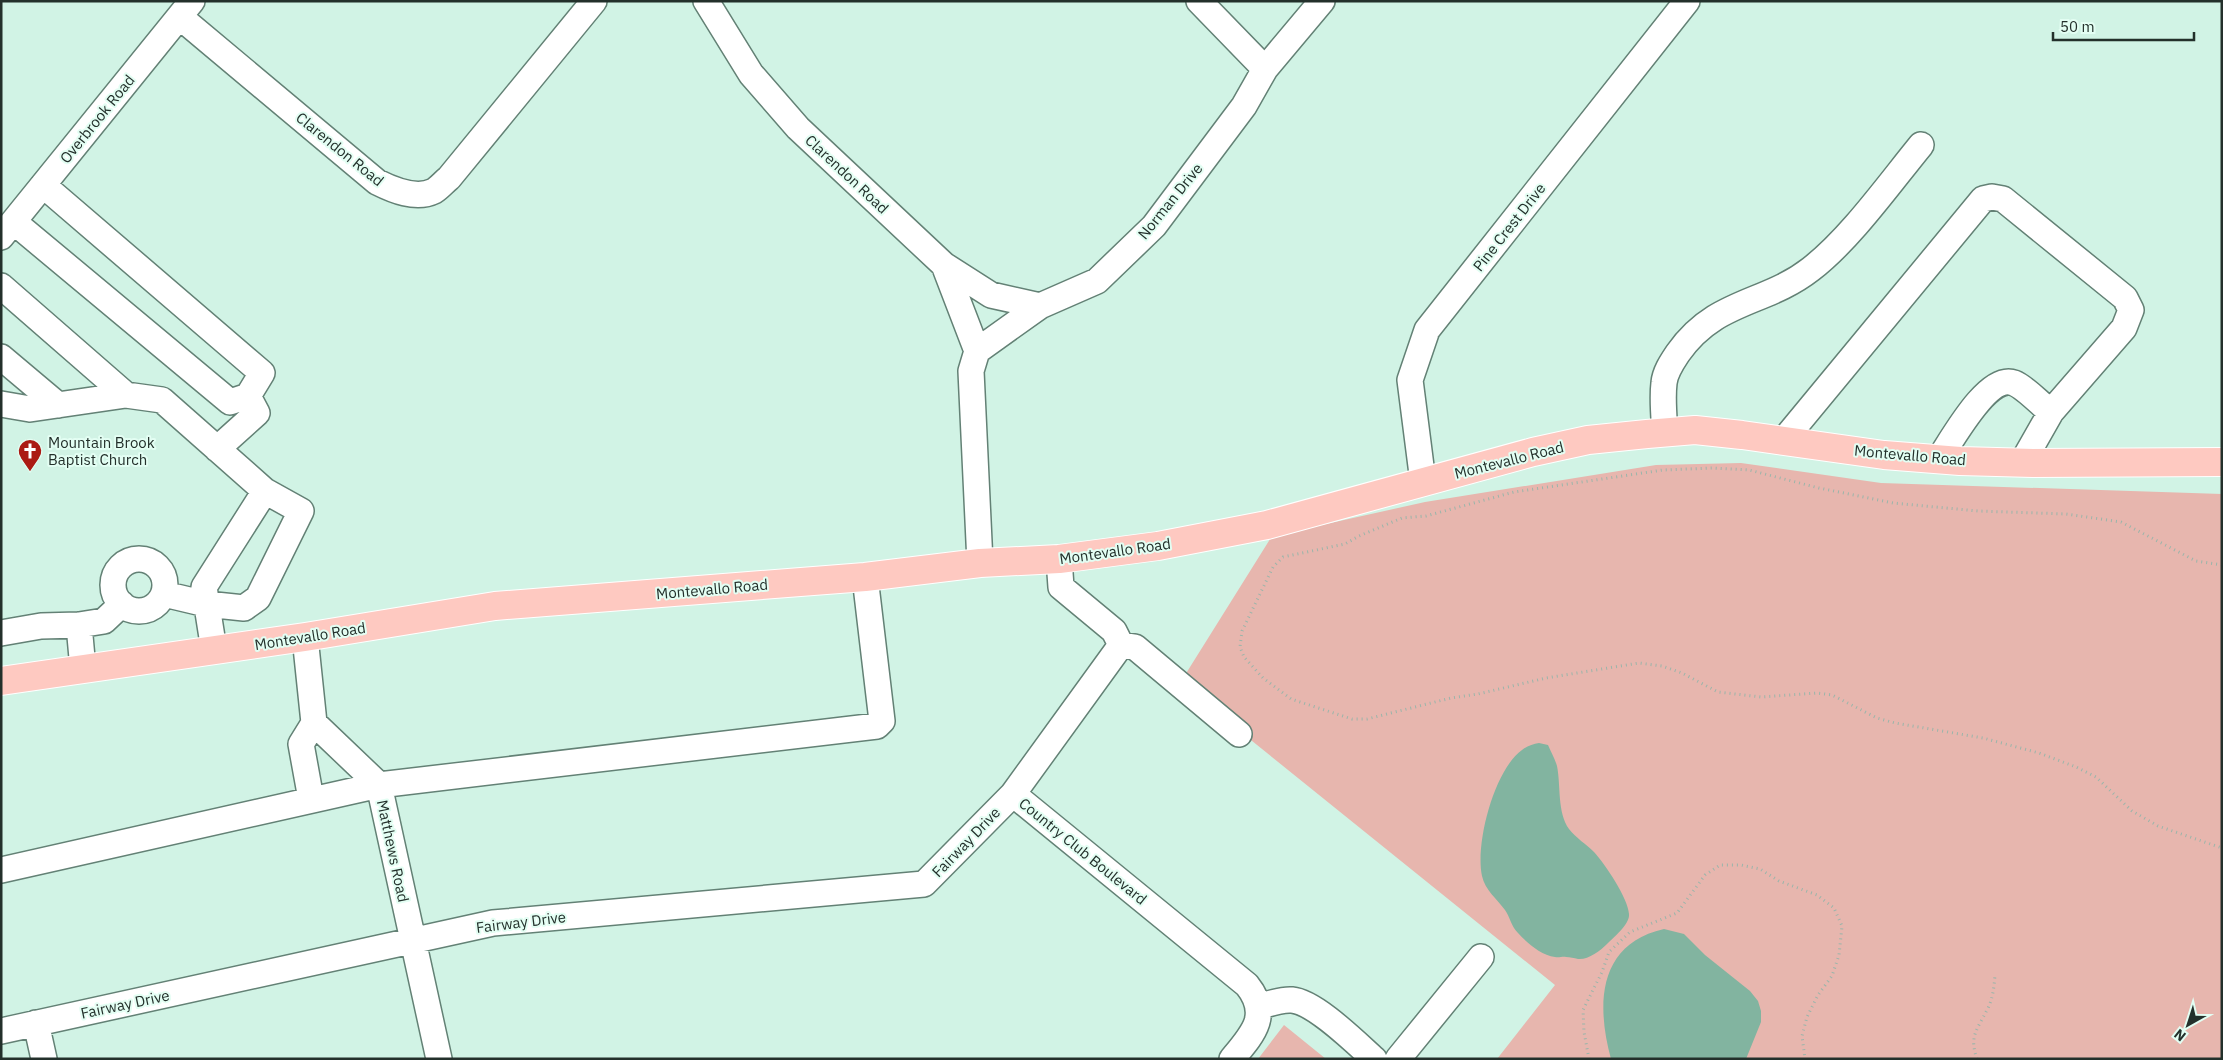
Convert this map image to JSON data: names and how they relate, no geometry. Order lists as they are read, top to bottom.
{
  "streets": {
    "main road": ["Montevallo Road"],
    "street": [
      "Overbrook Road",
      "Clarendon Road",
      "Norman Drive",
      "Pine Crest Drive",
      "Fairway Drive",
      "Matthews Road",
      "Country Club Boulevard"
    ]
  },
  "crossings": [
    ["Overbrook Road", "Clarendon Road"],
    ["Clarendon Road", "Norman Drive"],
    ["Pine Crest Drive", "Montevallo Road"],
    ["Fairway Drive", "Matthews Road"],
    ["Fairway Drive", "Country Club Boulevard"]
  ],
  "places": {
    "church": ["Mountain Brook Baptist Church"]
  },
  "scale_bar": "50 m",
  "north": "bottom left"
}
